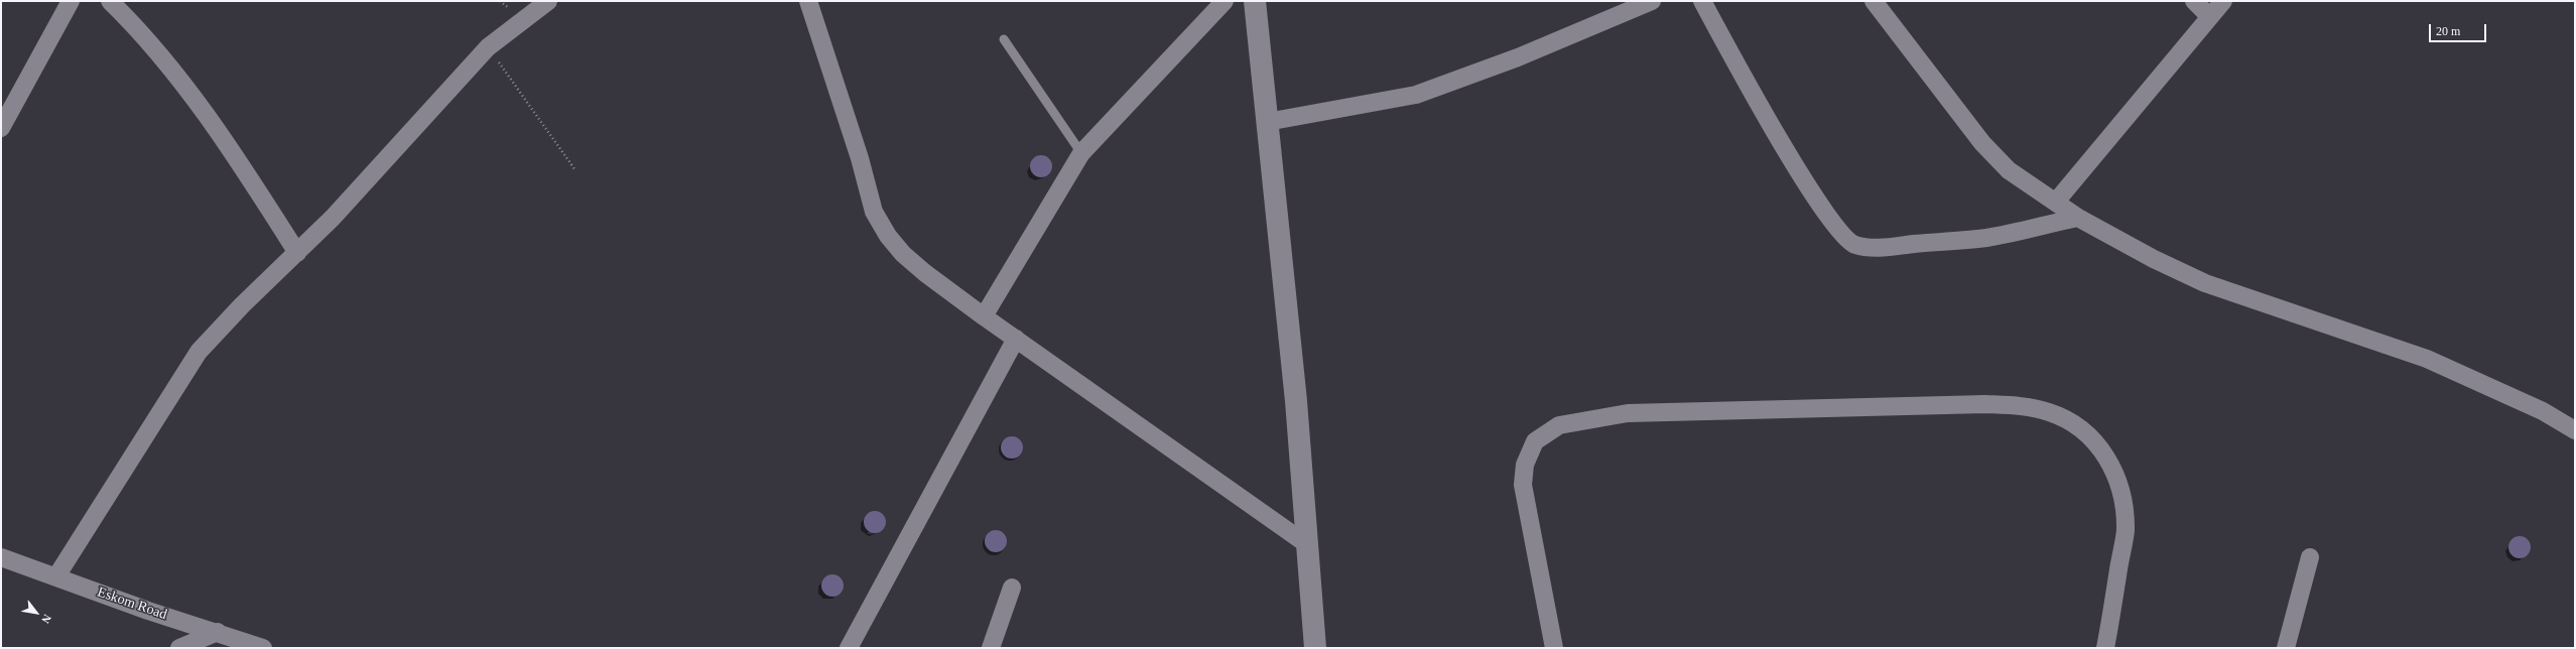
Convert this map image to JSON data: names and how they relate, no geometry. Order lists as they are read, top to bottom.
{
  "streets": {
    "street": ["Eskom Road"]
  },
  "scale_bar": "20 m",
  "north": "bottom right"
}
